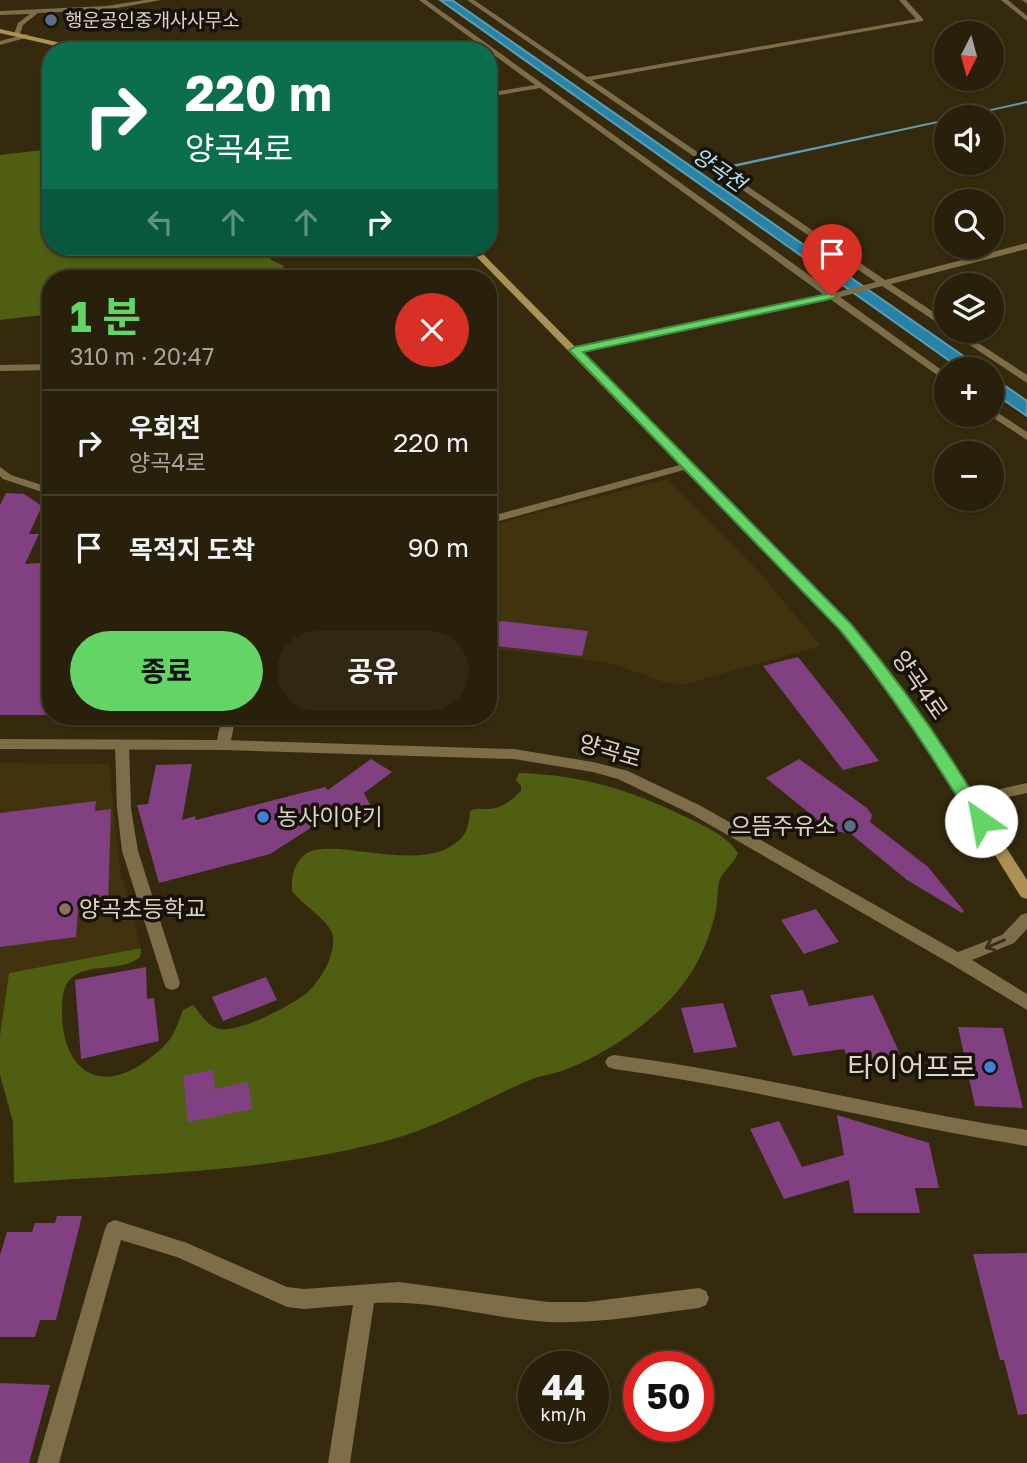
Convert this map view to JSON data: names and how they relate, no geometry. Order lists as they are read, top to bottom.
{
  "streets": {
    "main road": ["양곡4로"],
    "street": ["양곡로"]
  },
  "water": ["양곡천"],
  "places": [
    "행운공인중개사사무소",
    "농사이야기",
    "으뜸주유소",
    "양곡초등학교",
    "타이어프로"
  ],
  "north": "bottom",
  "page": {
    "map_buttons": ["+", "−"],
    "turn": ["220 m", "양곡4로"],
    "heading": ["1 분", "310 m · 20:47"],
    "list": [
      {
        "name": "우회전",
        "note": "양곡4로",
        "value": "220 m"
      },
      {
        "name": "목적지 도착",
        "value": "90 m"
      }
    ],
    "buttons": ["종료", "공유"],
    "speed": "44 km/h",
    "limit": "50"
  }
}
